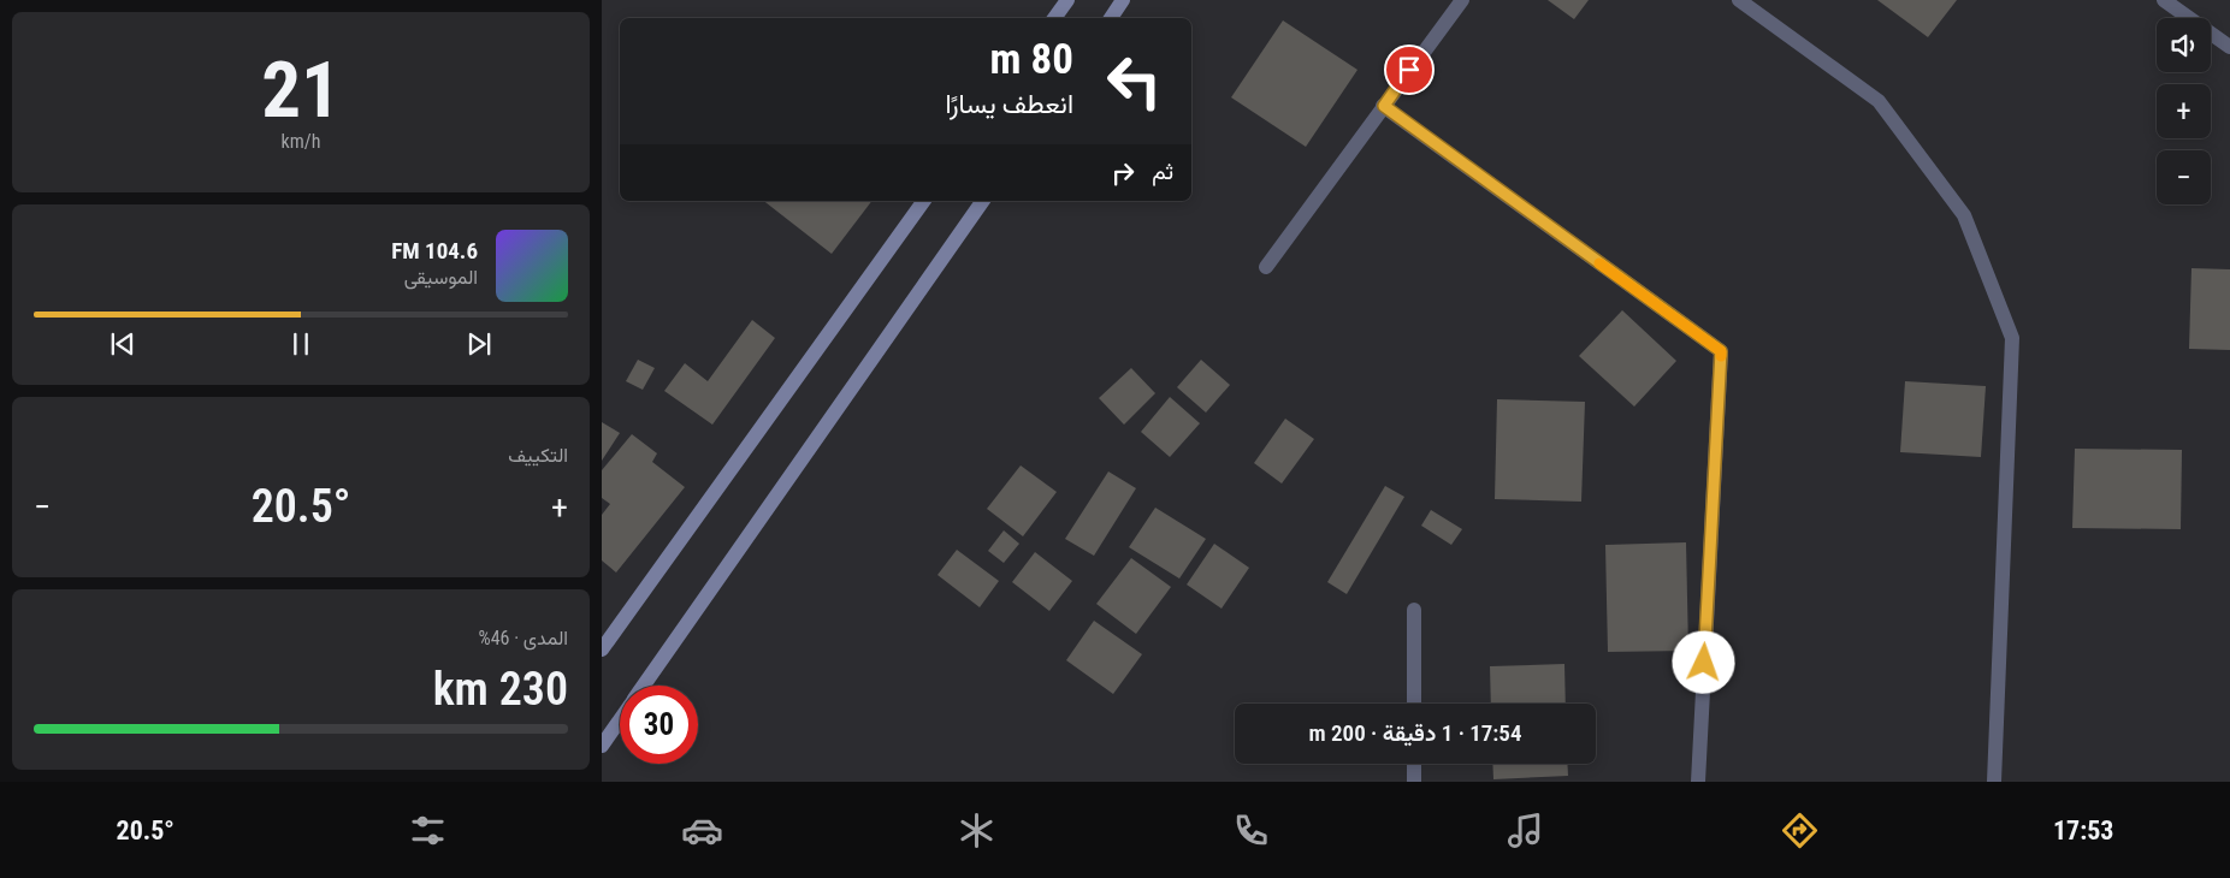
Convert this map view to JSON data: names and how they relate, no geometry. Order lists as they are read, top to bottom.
{
  "page": {
    "tile": [
      ["21", "km/h"],
      "التكييف",
      ["المدى · 46%", "230 km"]
    ],
    "map_buttons": ["+", "−"],
    "turn": ["80 m", "انعطف يسارًا"],
    "then": "ثم",
    "song": ["104.6 FM", "الموسيقى"],
    "heat": ["−", "20.5°", "+"],
    "limit": "30",
    "trip": "17:54 · 1 دقيقة · 200 m",
    "tabs": ["17:53", "20.5°"]
  }
}
